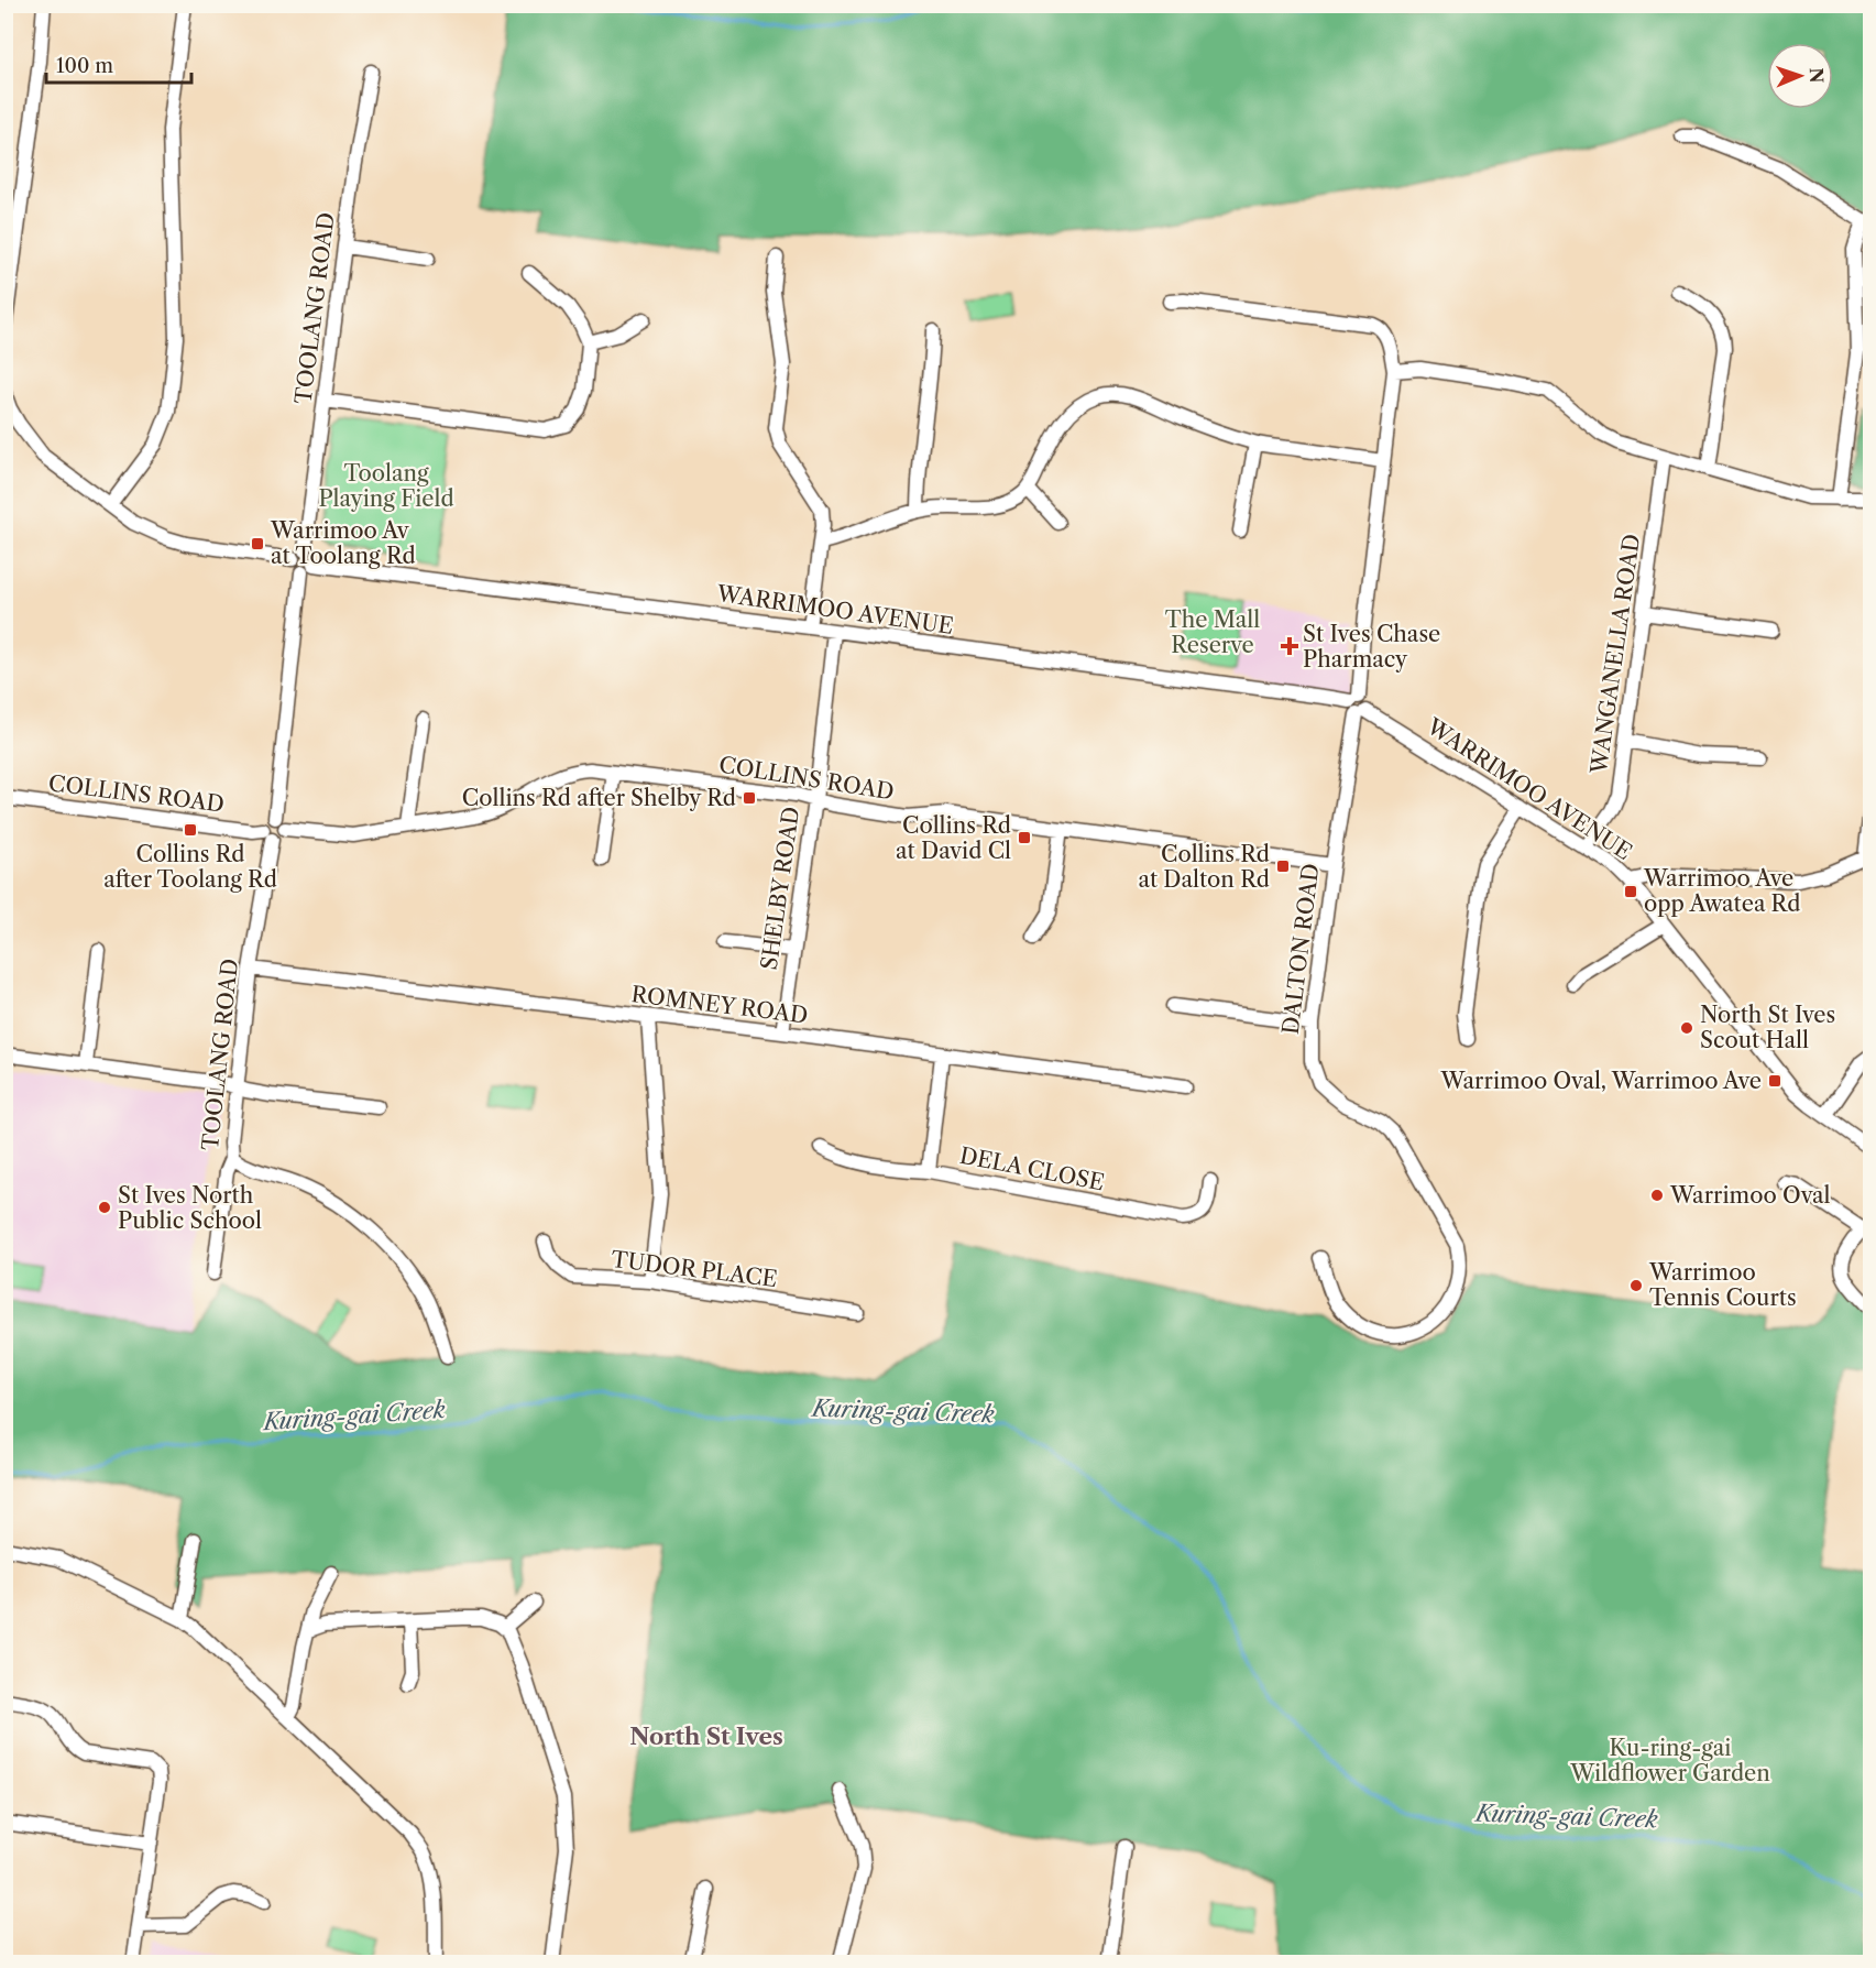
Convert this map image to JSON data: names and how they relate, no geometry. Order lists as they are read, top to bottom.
{
  "streets": {
    "street": [
      "TOOLANG ROAD",
      "WARRIMOO AVENUE",
      "WANGANELLA ROAD",
      "COLLINS ROAD",
      "SHELBY ROAD",
      "DALTON ROAD",
      "ROMNEY ROAD",
      "DELA CLOSE",
      "TUDOR PLACE"
    ]
  },
  "crossings": [
    ["TOOLANG ROAD", "WARRIMOO AVENUE"],
    ["TOOLANG ROAD", "COLLINS ROAD"],
    ["TOOLANG ROAD", "ROMNEY ROAD"],
    ["WARRIMOO AVENUE", "WANGANELLA ROAD"],
    ["WARRIMOO AVENUE", "SHELBY ROAD"],
    ["WARRIMOO AVENUE", "DALTON ROAD"],
    ["COLLINS ROAD", "SHELBY ROAD"],
    ["COLLINS ROAD", "DALTON ROAD"],
    ["SHELBY ROAD", "ROMNEY ROAD"]
  ],
  "districts": ["North St Ives"],
  "water": ["Kuring-gai Creek"],
  "parks": ["Toolang Playing Field", "The Mall Reserve", "Ku-ring-gai Wildflower Garden"],
  "places": {
    "transit": [
      "Warrimoo Av at Toolang Rd",
      "Collins Rd after Shelby Rd",
      "Collins Rd after Toolang Rd",
      "Collins Rd at David Cl",
      "Collins Rd at Dalton Rd",
      "Warrimoo Ave opp Awatea Rd",
      "Warrimoo Oval, Warrimoo Ave"
    ],
    "health": ["St Ives Chase Pharmacy"],
    "other": [
      "North St Ives Scout Hall",
      "Warrimoo Oval",
      "St Ives North Public School",
      "Warrimoo Tennis Courts"
    ]
  },
  "scale_bar": "100 m",
  "north": "right"
}
